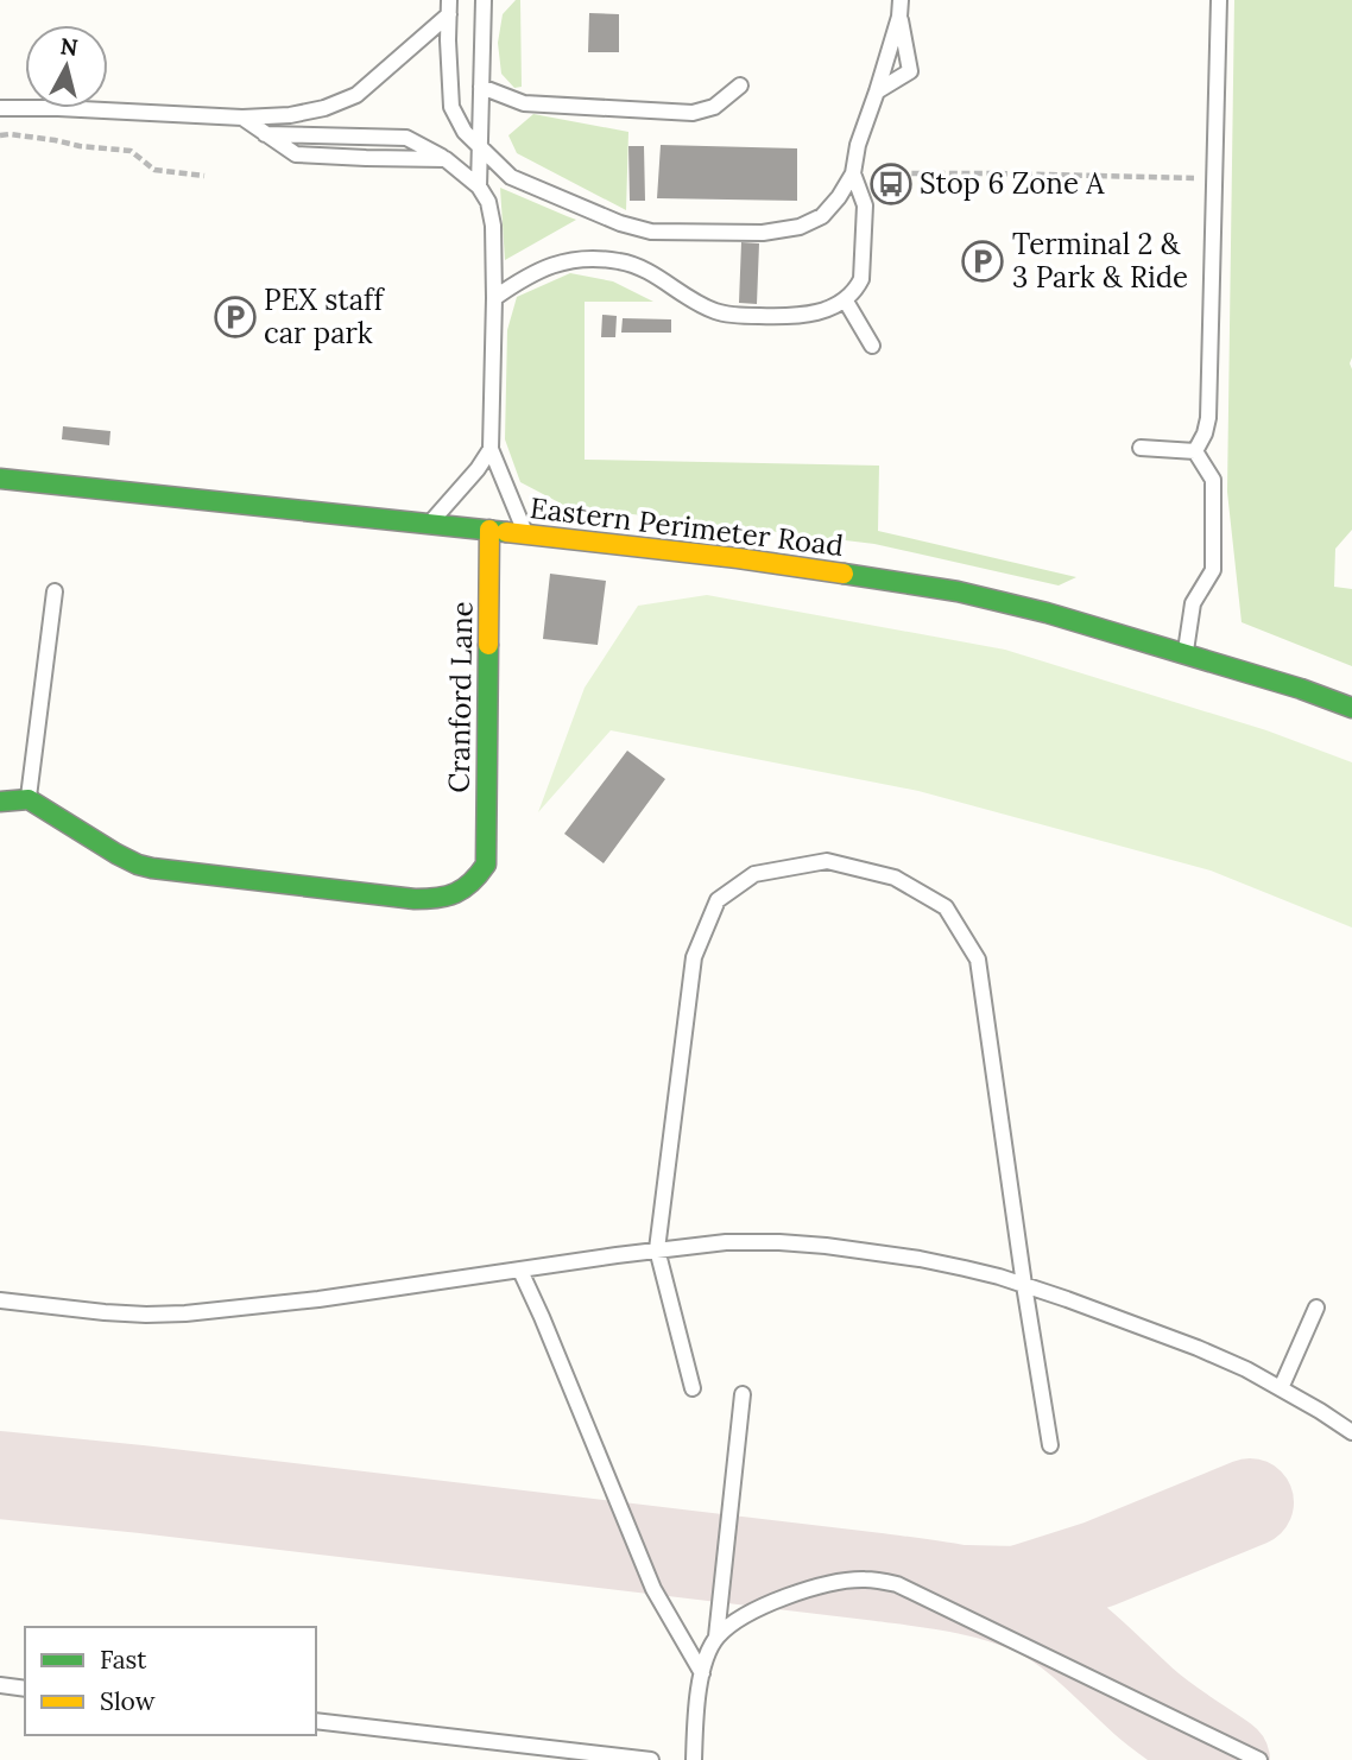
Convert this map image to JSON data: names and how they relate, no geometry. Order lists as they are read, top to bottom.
{
  "streets": {
    "street": ["Eastern Perimeter Road", "Cranford Lane"]
  },
  "crossings": [
    ["Eastern Perimeter Road", "Cranford Lane"]
  ],
  "places": {
    "bus stop": ["Stop 6 Zone A"],
    "parking": ["Terminal 2 & 3 Park & Ride", "PEX staff car park"]
  },
  "legend": ["Fast", "Slow"],
  "north": "top"
}
